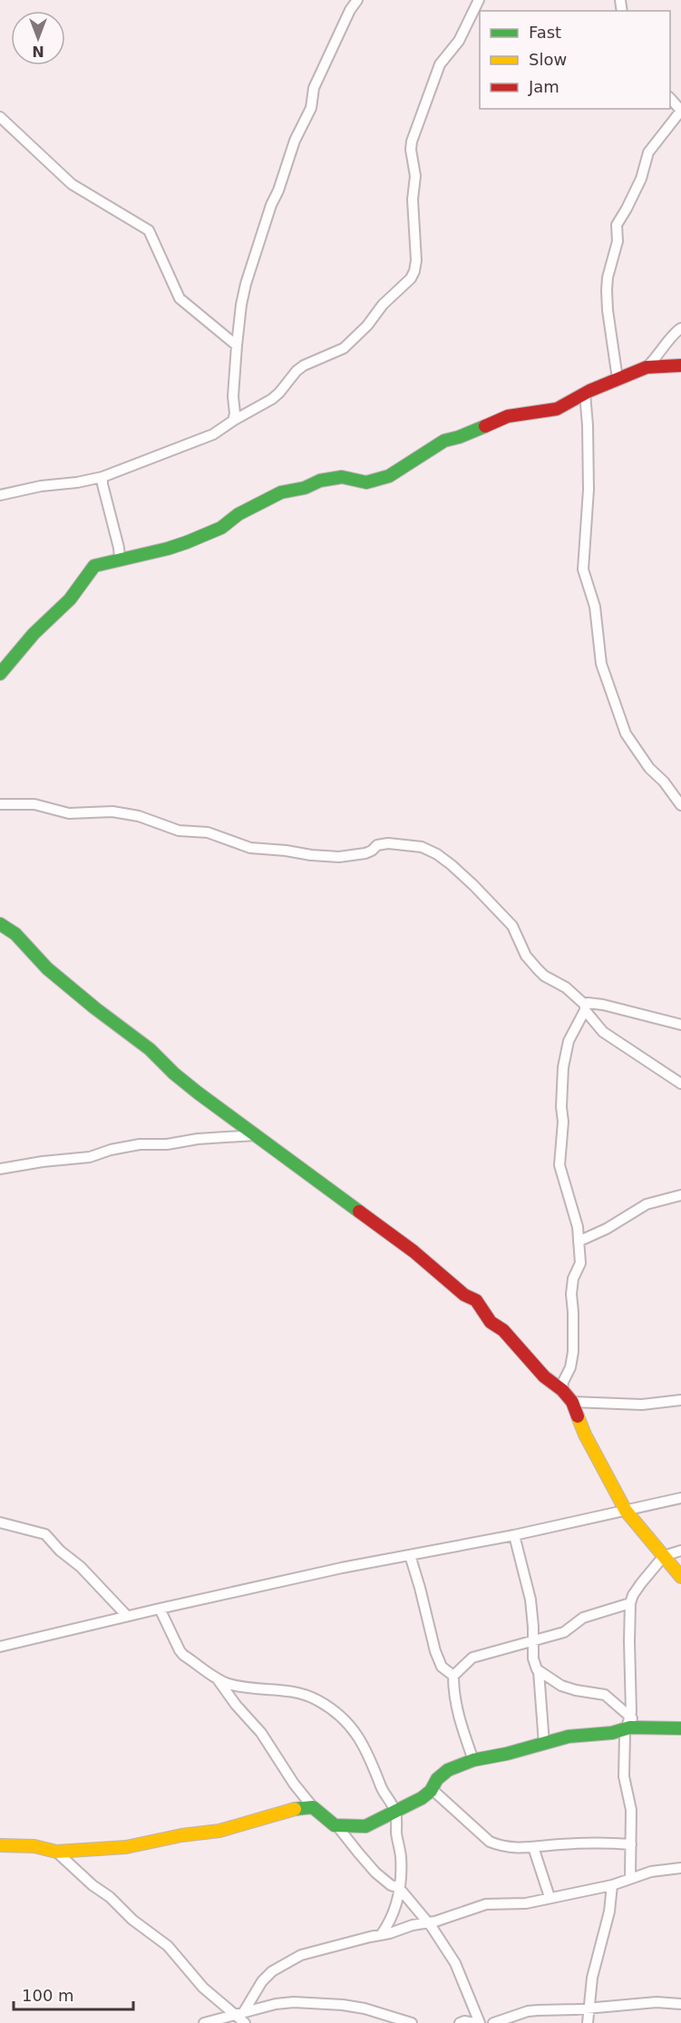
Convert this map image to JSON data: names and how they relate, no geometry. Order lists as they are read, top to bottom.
{
  "legend": ["Fast", "Slow", "Jam"],
  "scale_bar": "100 m",
  "north": "bottom"
}
